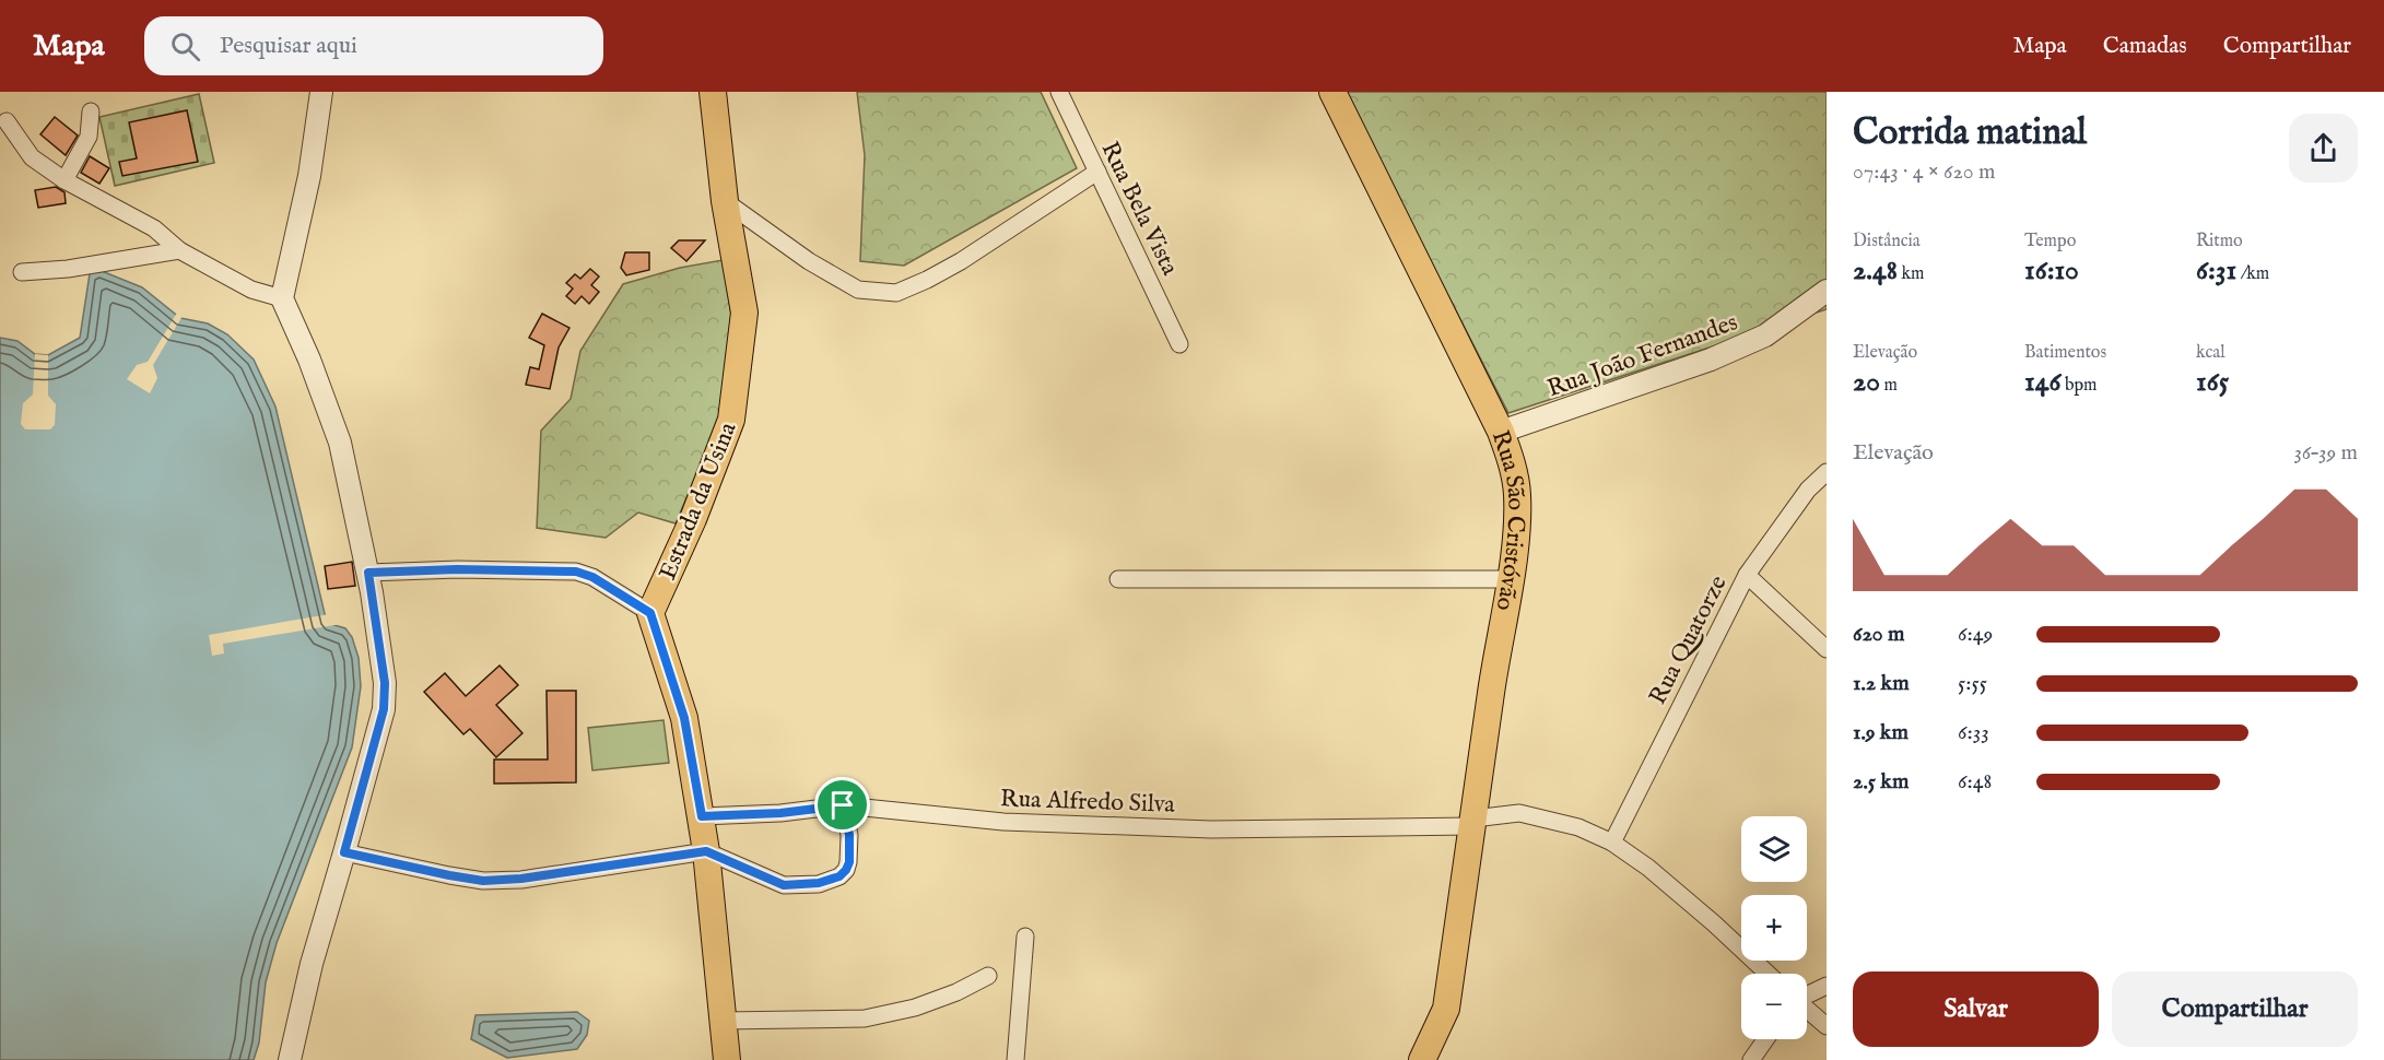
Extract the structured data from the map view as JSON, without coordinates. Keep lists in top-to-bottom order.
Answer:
{
  "streets": {
    "main road": ["Estrada da Usina", "Rua São Cristóvão"],
    "street": [
      "Rua Bela Vista",
      "Rua João Fernandes",
      "Rua Quatorze",
      "Rua Alfredo Silva"
    ]
  },
  "crossings": [
    ["Rua João Fernandes", "Rua São Cristóvão"],
    ["Rua São Cristóvão", "Rua Alfredo Silva"],
    ["Rua Quatorze", "Rua Alfredo Silva"]
  ],
  "page": {
    "header": "Mapa",
    "search": "Pesquisar aqui",
    "nav": ["Mapa", "Camadas", "Compartilhar"],
    "heading": ["Corrida matinal", "07:43 · 4 × 620 m"],
    "stats": [
      ["Distância", "2.48 km"],
      ["Tempo", "16:10"],
      ["Ritmo", "6:31 /km"],
      ["Elevação", "20 m"],
      ["Batimentos", "146 bpm"],
      ["kcal", "165"]
    ],
    "chart": ["Elevação", "36–39 m"],
    "list": [
      {
        "name": "620 m",
        "note": "6:49"
      },
      {
        "name": "1.2 km",
        "note": "5:55"
      },
      {
        "name": "1.9 km",
        "note": "6:33"
      },
      {
        "name": "2.5 km",
        "note": "6:48"
      }
    ],
    "map_buttons": ["+", "−"],
    "buttons": ["Salvar", "Compartilhar"]
  }
}
